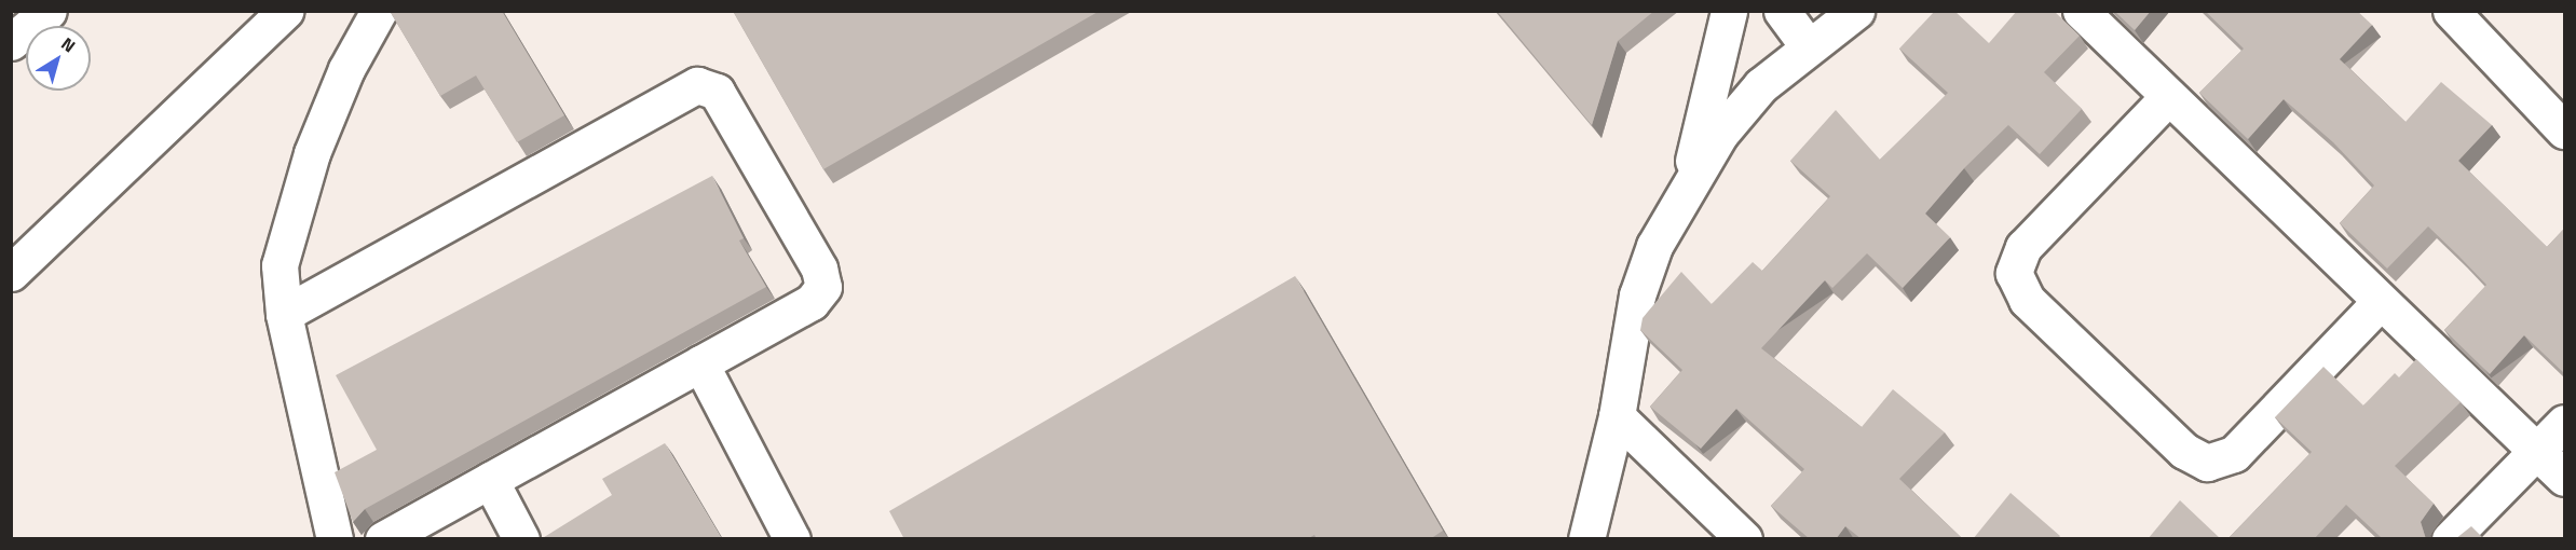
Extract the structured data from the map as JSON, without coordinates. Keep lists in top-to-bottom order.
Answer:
{
  "north": "top right"
}
